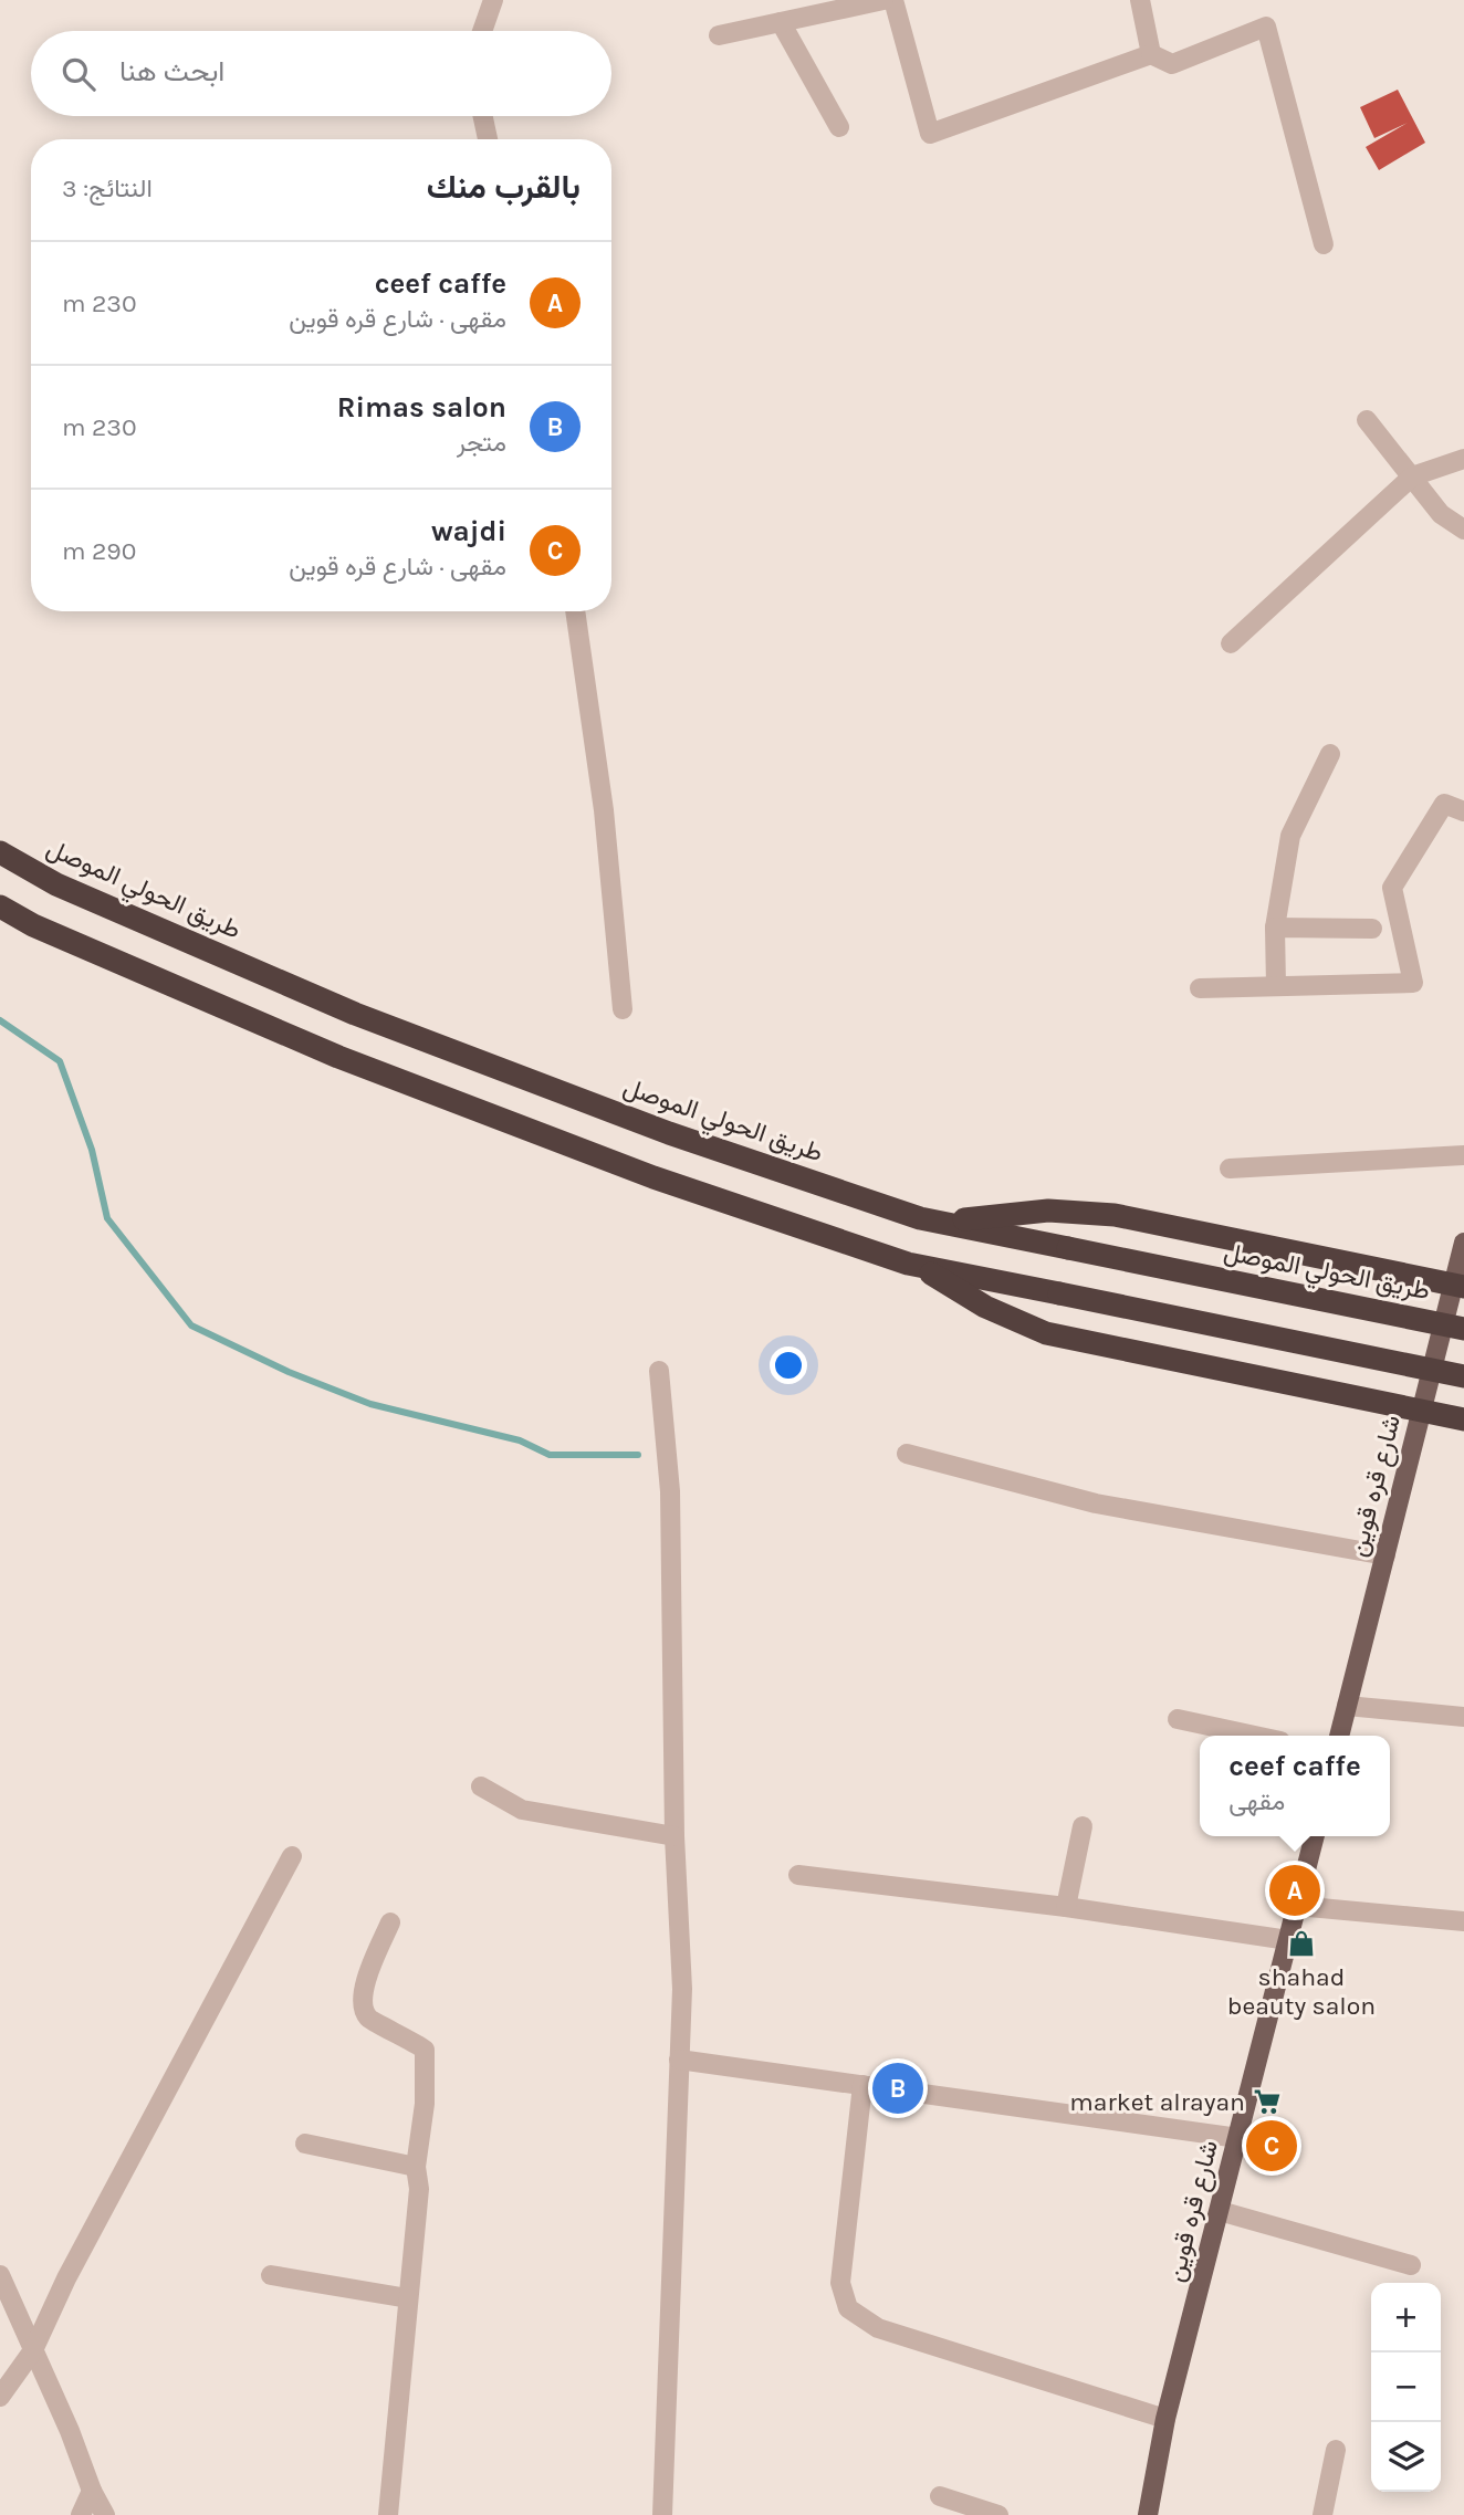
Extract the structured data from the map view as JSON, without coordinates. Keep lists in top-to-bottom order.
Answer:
{
  "streets": {
    "highway": ["طريق الحولي الموصل"],
    "main road": ["شارع قره قوين"]
  },
  "places": {
    "shop": ["shahad beauty salon"],
    "supermarket": ["market alrayan"]
  },
  "page": {
    "search": "ابحث هنا",
    "heading": ["بالقرب منك", "النتائج: 3"],
    "list": [
      {
        "mark": "A",
        "name": "ceef caffe",
        "note": "مقهى · شارع قره قوين",
        "value": "230 m"
      },
      {
        "mark": "B",
        "name": "Rimas salon",
        "note": "متجر",
        "value": "230 m"
      },
      {
        "mark": "C",
        "name": "wajdi",
        "note": "مقهى · شارع قره قوين",
        "value": "290 m"
      }
    ],
    "popup": ["ceef caffe", "مقهى"],
    "pins": ["A", "B", "C"],
    "map_buttons": ["+", "−"]
  }
}
